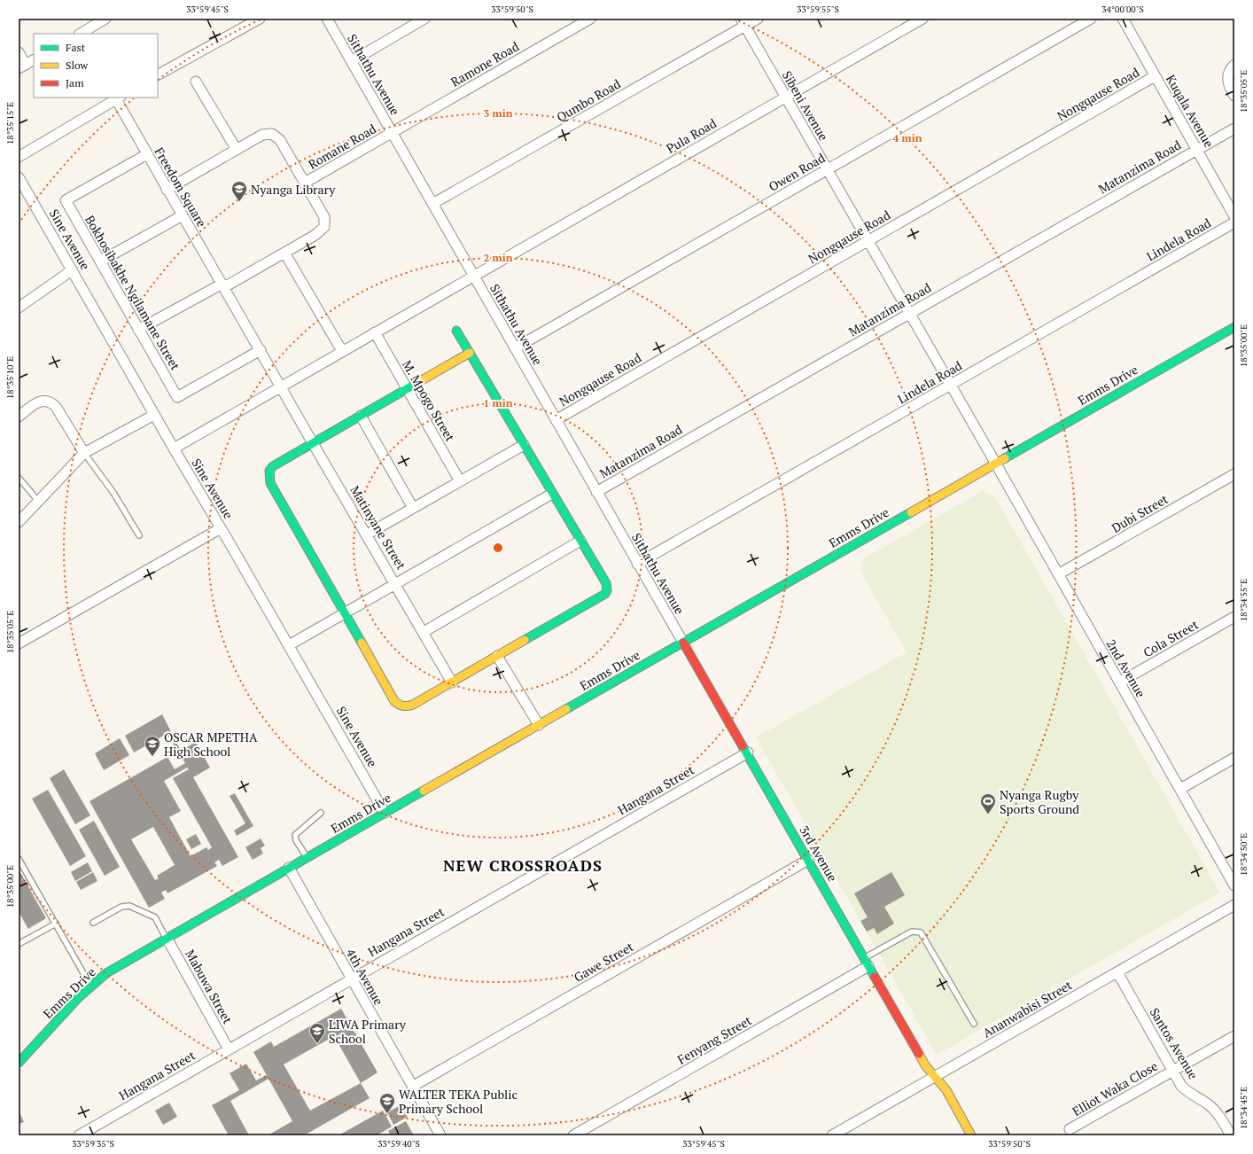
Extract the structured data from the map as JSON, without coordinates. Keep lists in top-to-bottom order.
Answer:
{
  "streets": {
    "street": [
      "Ramone Road",
      "Sithathu Avenue",
      "Nongqause Road",
      "Qumbo Road",
      "Sibeni Avenue",
      "Kuqala Avenue",
      "Pula Road",
      "Romane Road",
      "Matanzima Road",
      "Owen Road",
      "Freedom Square",
      "Sine Avenue",
      "Lindela Road",
      "Bokhosibakhe Ngilamane Street",
      "Emms Drive",
      "M. Mpogo Street",
      "Dubi Street",
      "Matinyane Street",
      "Cola Street",
      "2nd Avenue",
      "Hangana Street",
      "3rd Avenue",
      "Gawe Street",
      "4th Avenue",
      "Mabuwa Street",
      "Ananwabisi Street",
      "Fenyang Street",
      "Santos Avenue",
      "Elliot Waka Close"
    ]
  },
  "crossings": [
    ["Ramone Road", "Sithathu Avenue"],
    ["Ramone Road", "Romane Road"],
    ["Sithathu Avenue", "Nongqause Road"],
    ["Sithathu Avenue", "Qumbo Road"],
    ["Sithathu Avenue", "Pula Road"],
    ["Sithathu Avenue", "Romane Road"],
    ["Sithathu Avenue", "Matanzima Road"],
    ["Sithathu Avenue", "Owen Road"],
    ["Sithathu Avenue", "Lindela Road"],
    ["Sithathu Avenue", "Emms Drive"],
    ["Sithathu Avenue", "3rd Avenue"],
    ["Nongqause Road", "Sibeni Avenue"],
    ["Nongqause Road", "Kuqala Avenue"],
    ["Qumbo Road", "Sibeni Avenue"],
    ["Sibeni Avenue", "Pula Road"],
    ["Sibeni Avenue", "Matanzima Road"],
    ["Sibeni Avenue", "Owen Road"],
    ["Sibeni Avenue", "Lindela Road"],
    ["Sibeni Avenue", "Emms Drive"],
    ["Sibeni Avenue", "2nd Avenue"],
    ["Kuqala Avenue", "Matanzima Road"],
    ["Pula Road", "Sine Avenue"],
    ["Pula Road", "M. Mpogo Street"],
    ["Pula Road", "Matinyane Street"],
    ["Freedom Square", "Bokhosibakhe Ngilamane Street"],
    ["Freedom Square", "Matinyane Street"],
    ["Sine Avenue", "Emms Drive"],
    ["Bokhosibakhe Ngilamane Street", "Matinyane Street"],
    ["Emms Drive", "2nd Avenue"],
    ["Emms Drive", "3rd Avenue"],
    ["Emms Drive", "4th Avenue"],
    ["Emms Drive", "Mabuwa Street"],
    ["Dubi Street", "2nd Avenue"],
    ["Cola Street", "2nd Avenue"],
    ["Hangana Street", "3rd Avenue"],
    ["Hangana Street", "4th Avenue"],
    ["Hangana Street", "Mabuwa Street"],
    ["3rd Avenue", "Gawe Street"],
    ["3rd Avenue", "Ananwabisi Street"],
    ["3rd Avenue", "Fenyang Street"],
    ["Gawe Street", "4th Avenue"],
    ["Ananwabisi Street", "Santos Avenue"],
    ["Santos Avenue", "Elliot Waka Close"]
  ],
  "districts": ["NEW CROSSROADS"],
  "places": {
    "school or university": [
      "Nyanga Library",
      "OSCAR MPETHA High School",
      "LIWA Primary School",
      "WALTER TEKA Public Primary School"
    ],
    "sports": ["Nyanga Rugby Sports Ground"]
  },
  "legend": ["Fast", "Slow", "Jam"],
  "coordinates": [
    "33°59'45\"S",
    "33°59'50\"S",
    "33°59'55\"S",
    "34°00'00\"S",
    "18°35'05\"E",
    "18°35'15\"E",
    "18°35'00\"E",
    "18°35'10\"E",
    "18°34'55\"E",
    "18°34'50\"E",
    "18°34'45\"E",
    "33°59'35\"S",
    "33°59'40\"S"
  ],
  "rings": [
    "3 min",
    "4 min",
    "2 min",
    "1 min"
  ]
}
